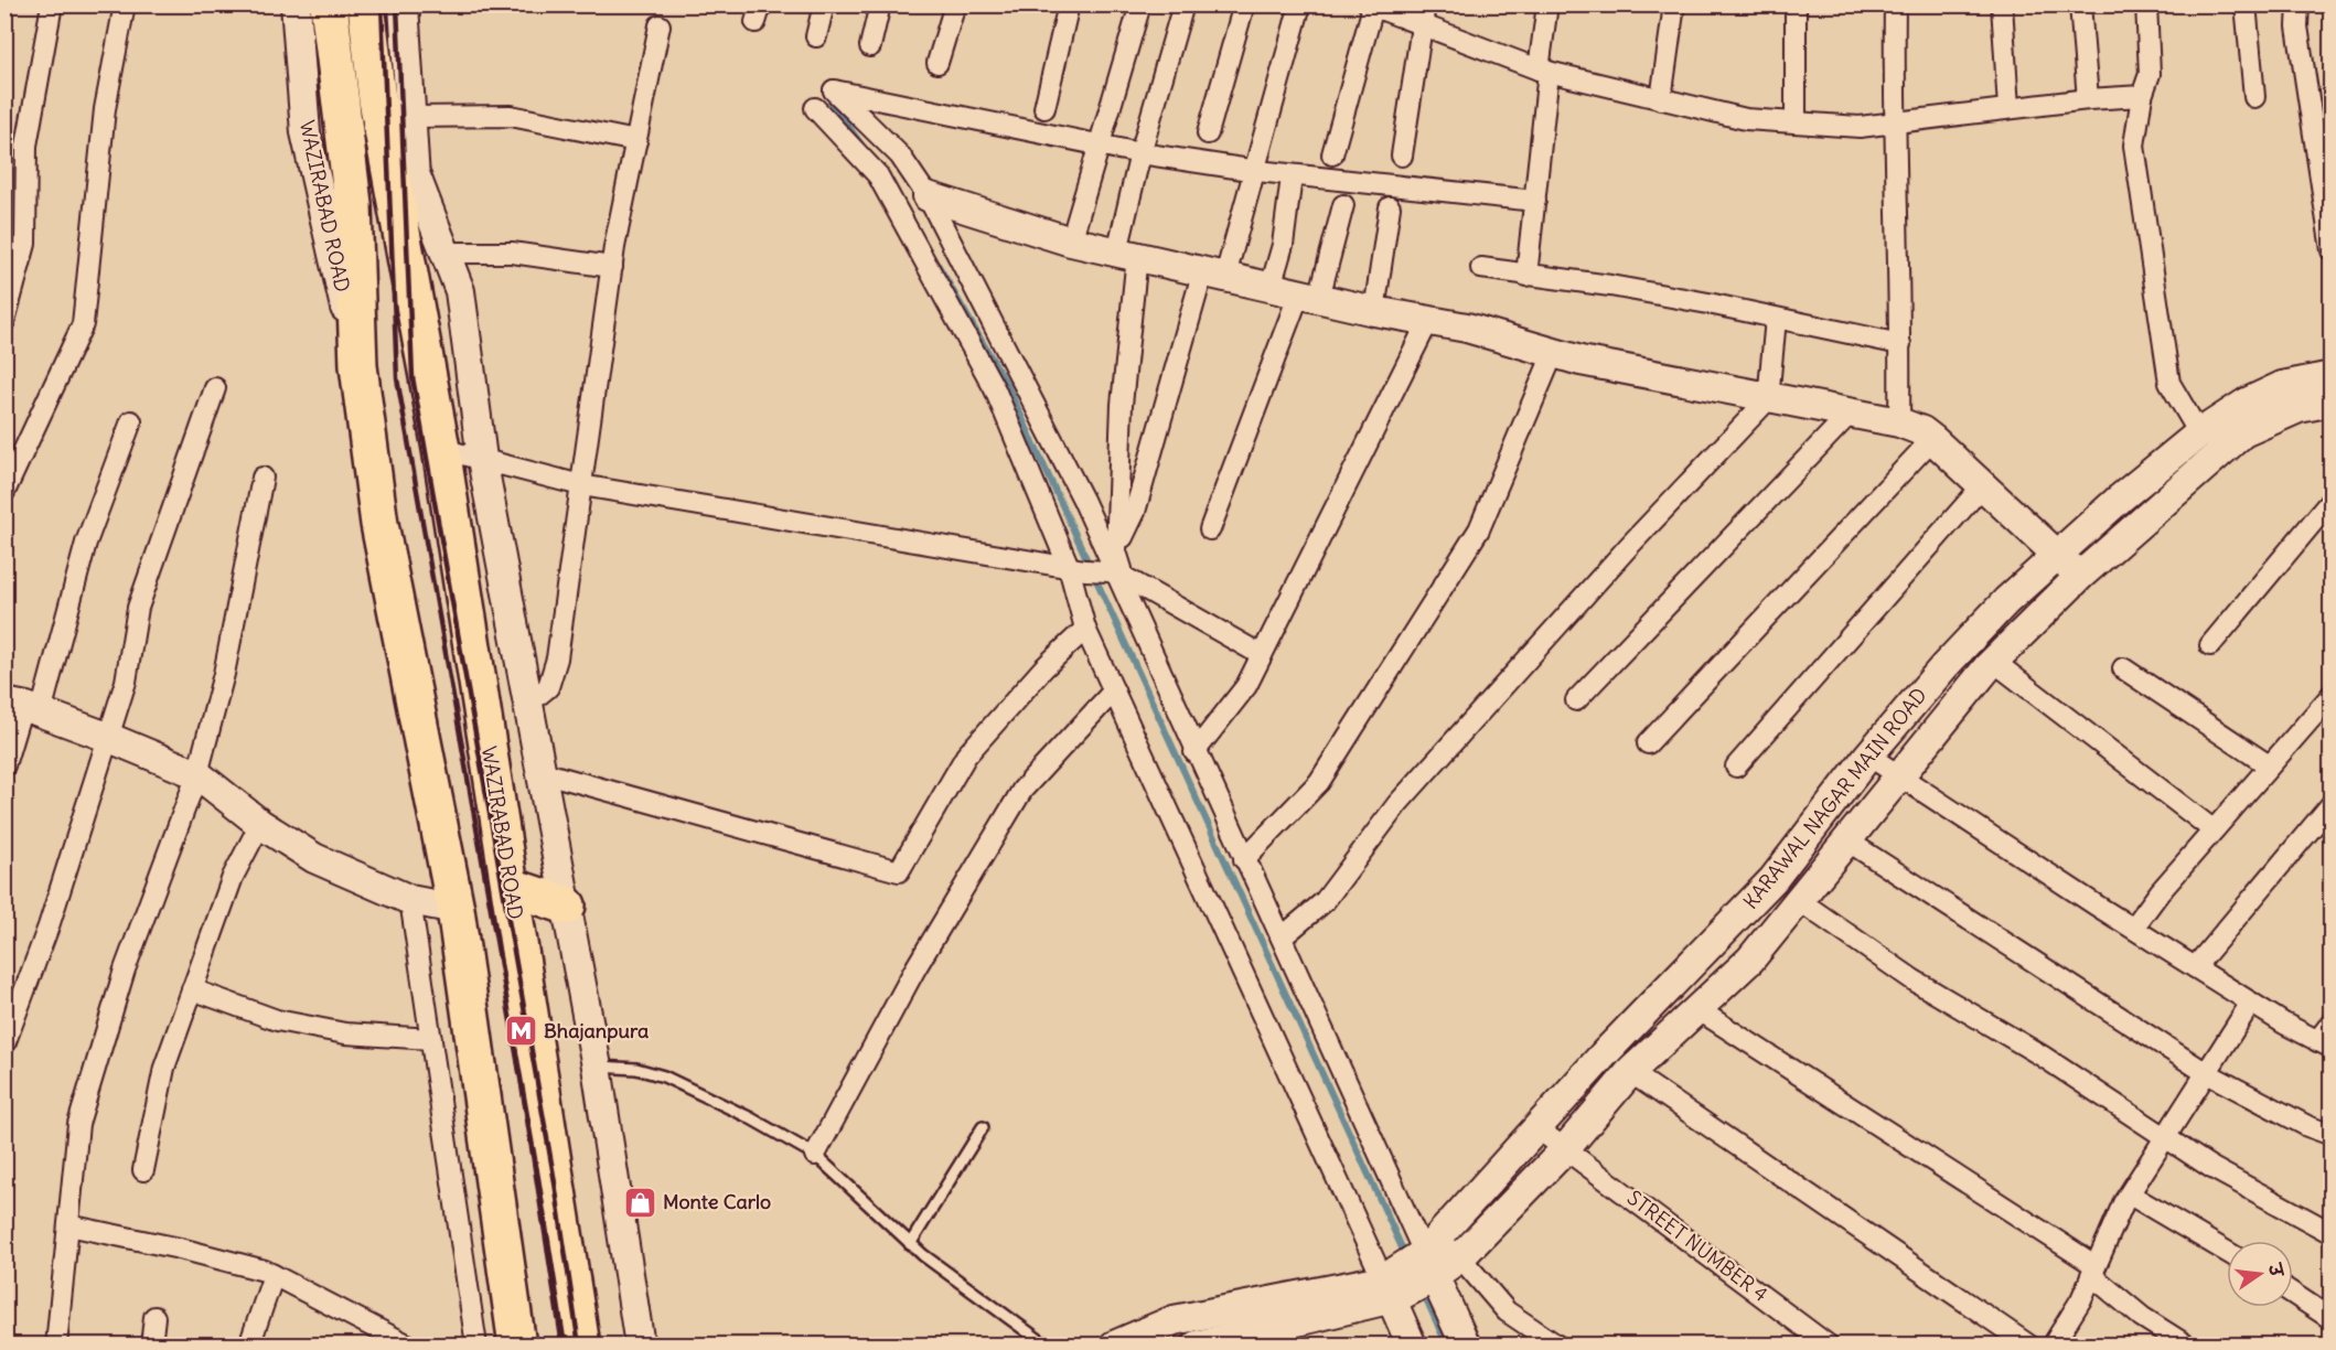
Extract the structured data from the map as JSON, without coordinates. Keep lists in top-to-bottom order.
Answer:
{
  "streets": {
    "highway": ["WAZIRABAD ROAD"],
    "street": ["KARAWAL NAGAR MAIN ROAD", "STREET NUMBER 4"]
  },
  "crossings": [
    ["KARAWAL NAGAR MAIN ROAD", "STREET NUMBER 4"]
  ],
  "places": {
    "metro station": ["Bhajanpura"],
    "shop": ["Monte Carlo"]
  },
  "north": "right"
}
